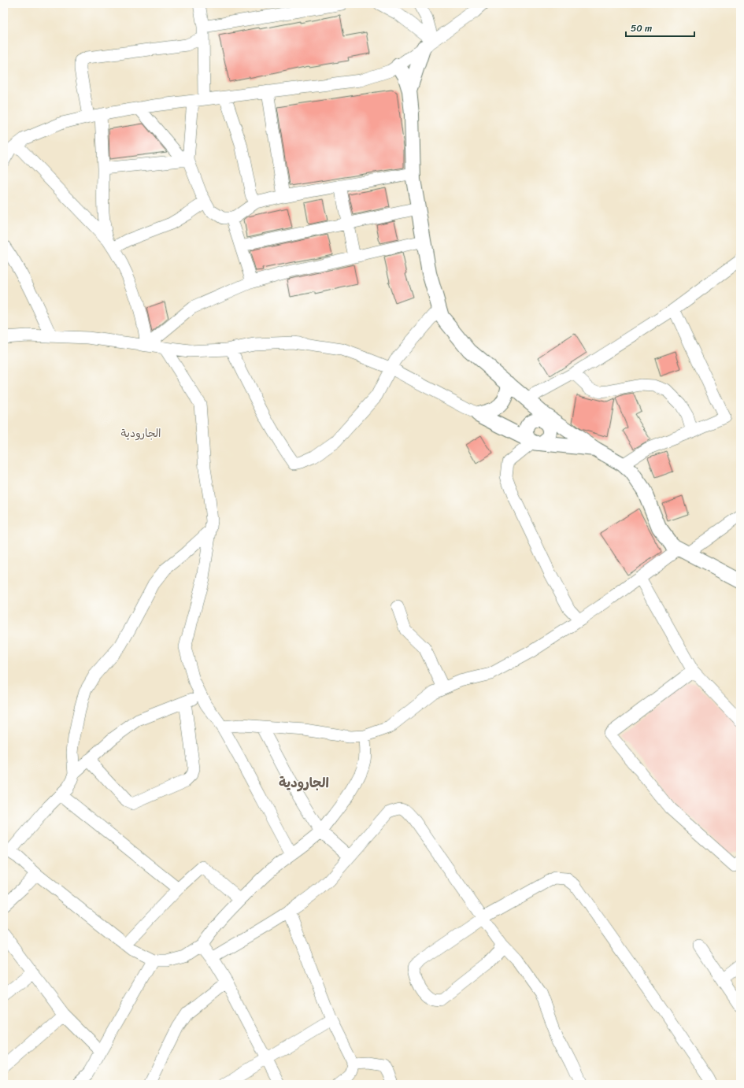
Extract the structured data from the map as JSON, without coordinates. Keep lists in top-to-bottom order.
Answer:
{
  "districts": ["الجارودية", "الجارودية"],
  "scale_bar": "50 m"
}
